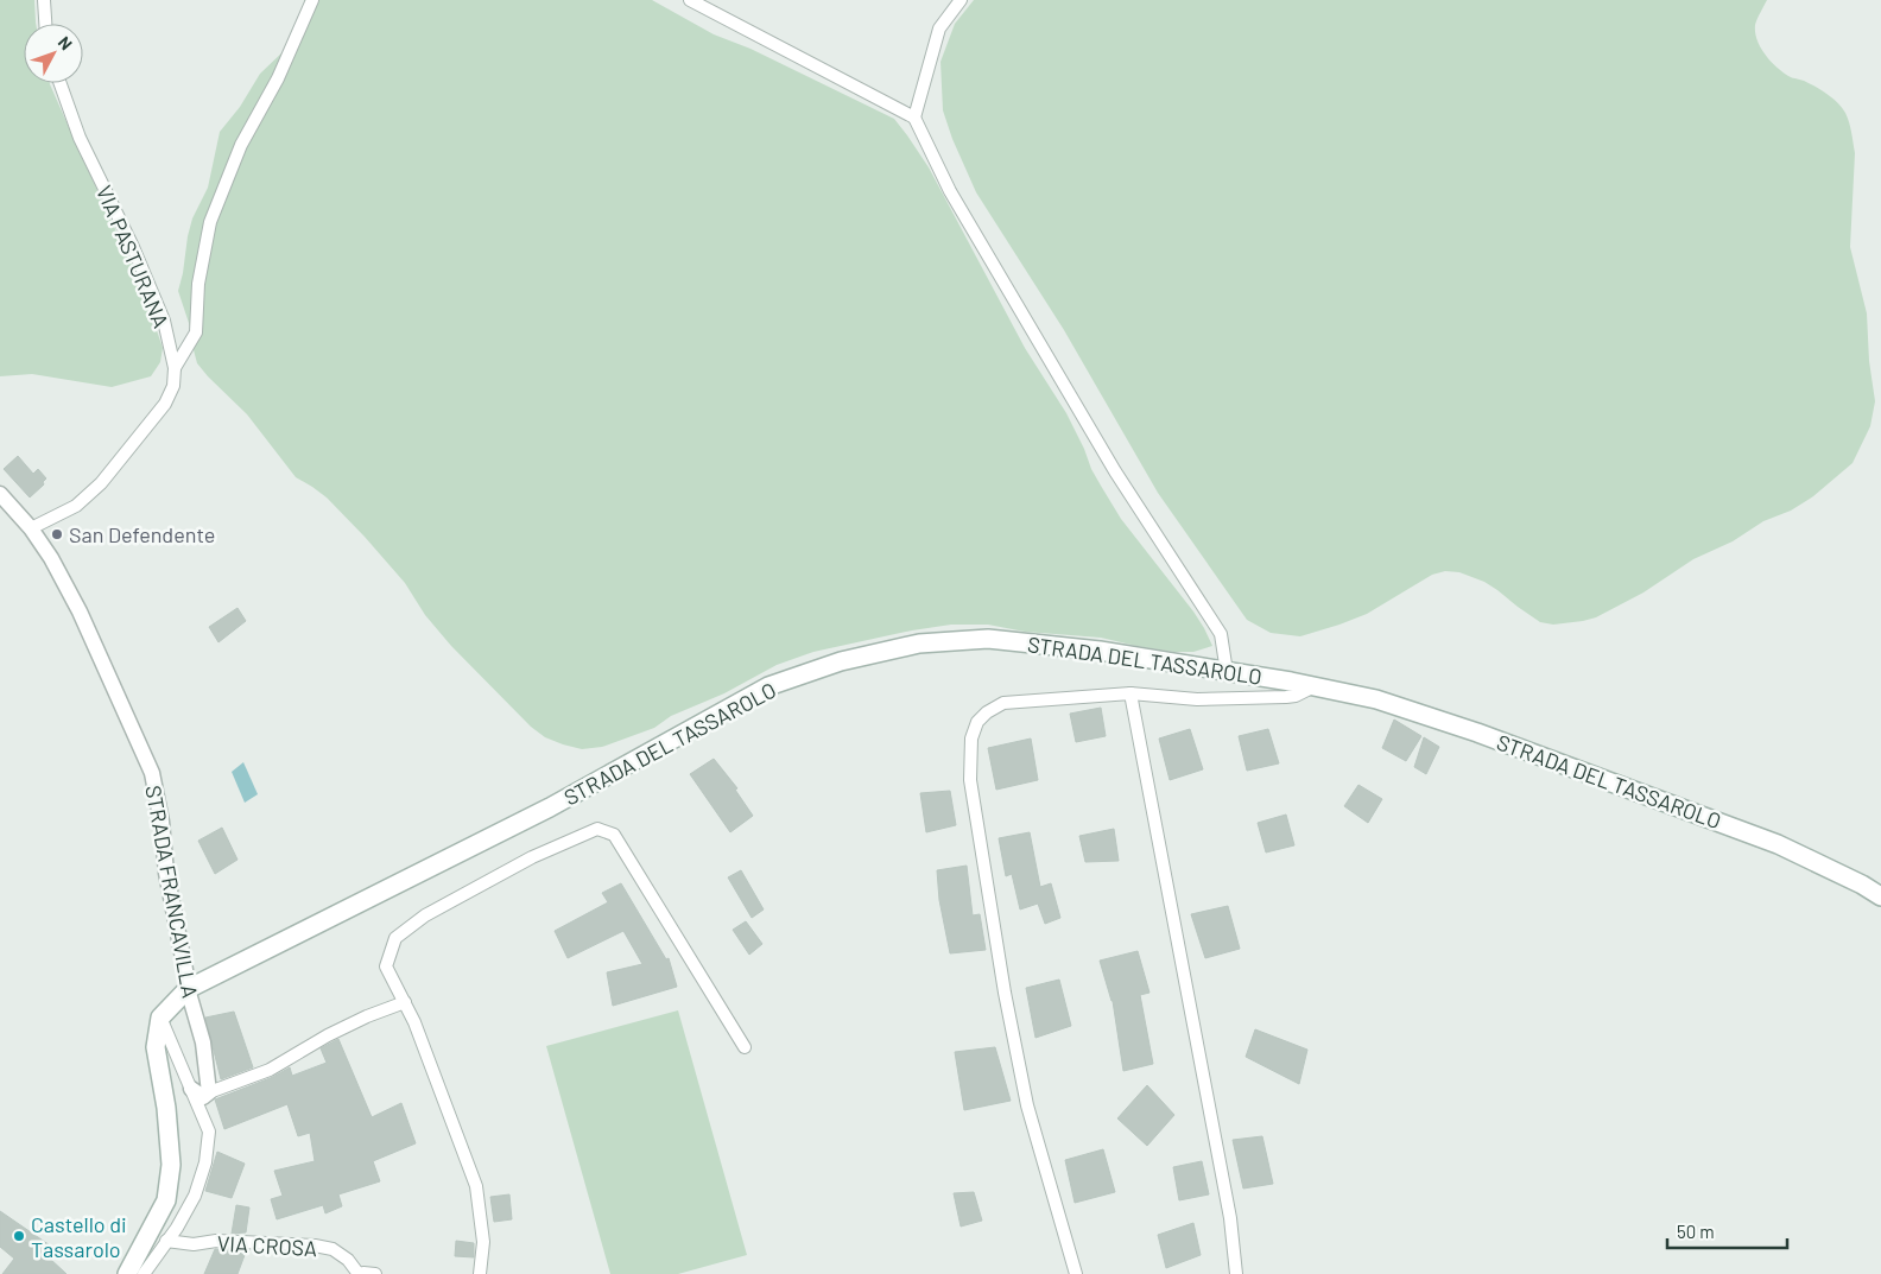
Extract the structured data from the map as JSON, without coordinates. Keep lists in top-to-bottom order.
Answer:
{
  "streets": {
    "main road": ["STRADA DEL TASSAROLO"],
    "street": ["VIA PASTURANA", "STRADA FRANCAVILLA", "VIA CROSA"]
  },
  "crossings": [
    ["VIA PASTURANA", "STRADA FRANCAVILLA"],
    ["STRADA DEL TASSAROLO", "STRADA FRANCAVILLA"]
  ],
  "places": ["San Defendente", "Castello di Tassarolo"],
  "scale_bar": "50 m",
  "north": "top right"
}
